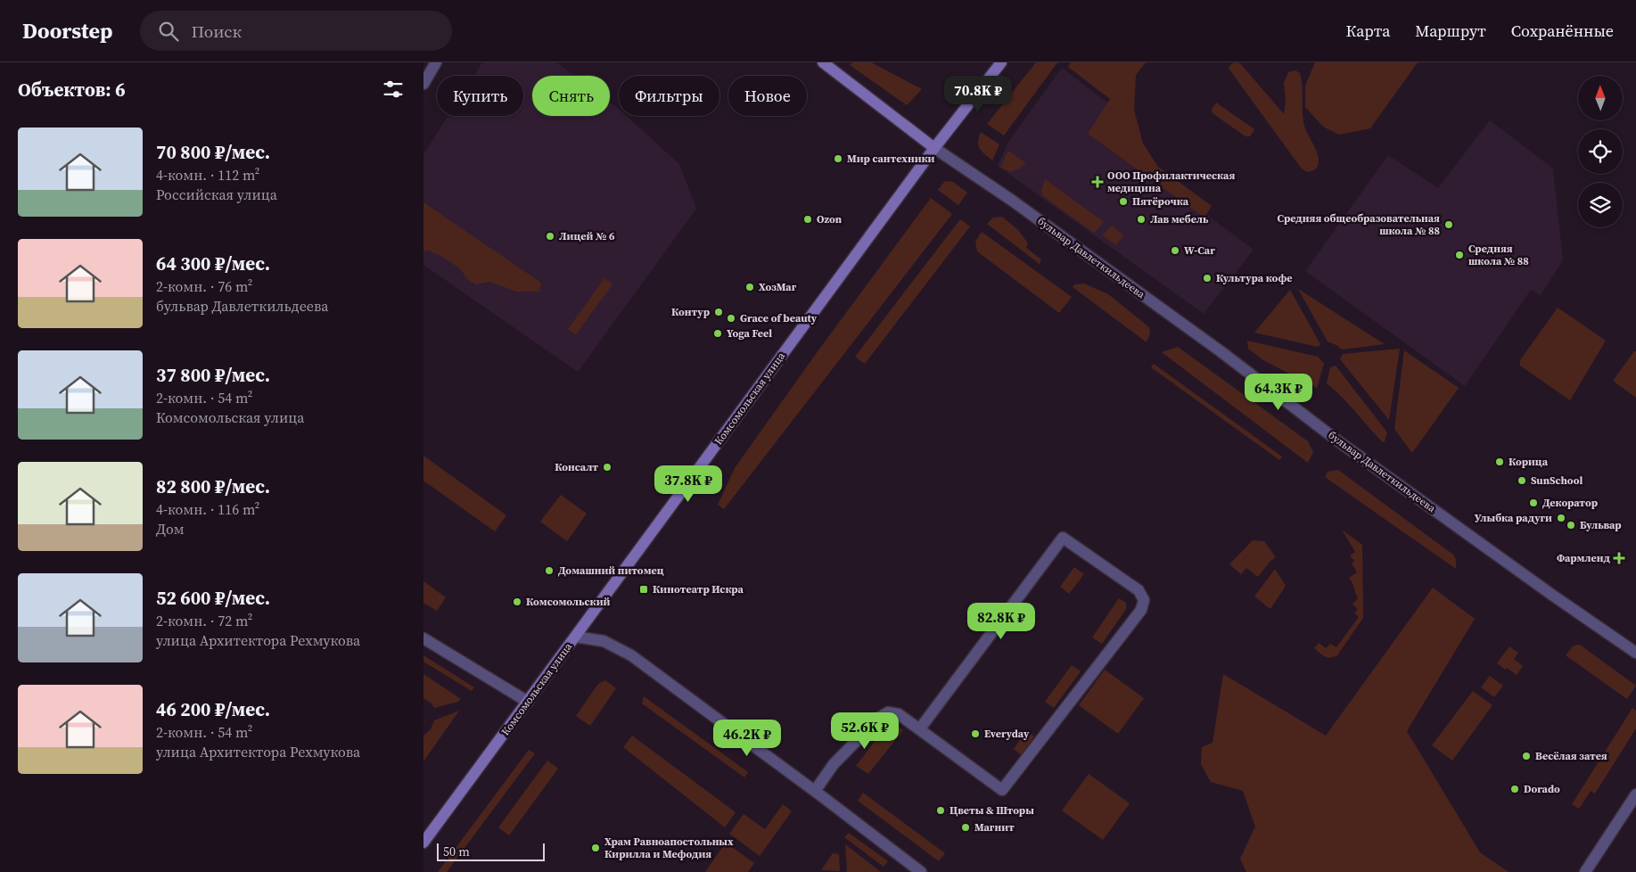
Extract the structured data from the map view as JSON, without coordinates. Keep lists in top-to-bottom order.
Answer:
{
  "streets": {
    "main road": ["Комсомольская улица"],
    "street": ["бульвар Давлеткильдеева"]
  },
  "crossings": [
    ["бульвар Давлеткильдеева", "Комсомольская улица"]
  ],
  "places": {
    "other": [
      "Мир сантехники",
      "Пятёрочка",
      "Ozon",
      "Лав мебель",
      "Средняя общеобразовательная школа № 88",
      "Лицей № 6",
      "W-Car",
      "Средняя школа № 88",
      "Культура кофе",
      "ХозМаг",
      "Контур",
      "Grace of beauty",
      "Yoga Feel",
      "Корица",
      "Консалт",
      "SunSchool",
      "Декоратор",
      "Улыбка радуги",
      "Бульвар",
      "Домашний питомец",
      "Комсомольский",
      "Everyday",
      "Весёлая затея",
      "Dorado",
      "Цветы & Шторы",
      "Магнит",
      "Храм Равноапостольных Кирилла и Мефодия"
    ],
    "health": ["ООО Профилактическая медицина", "Фармленд"],
    "transit": ["Кинотеатр Искра"]
  },
  "scale_bar": "50 m",
  "north": "top",
  "page": {
    "header": "Doorstep",
    "search": "Поиск",
    "nav": ["Карта", "Маршрут", "Сохранённые"],
    "heading": "Объектов: 6",
    "price": [
      "70.8K ₽",
      "64.3K ₽",
      "37.8K ₽",
      "82.8K ₽",
      "52.6K ₽",
      "46.2K ₽"
    ],
    "chip": [
      "Купить",
      "Снять",
      "Фильтры",
      "Новое"
    ],
    "list": [
      {
        "name": "70 800 ₽/мес.",
        "note": "4-комн. · 112 m² · Российская улица"
      },
      {
        "name": "64 300 ₽/мес.",
        "note": "2-комн. · 76 m² · бульвар Давлеткильдеева"
      },
      {
        "name": "37 800 ₽/мес.",
        "note": "2-комн. · 54 m² · Комсомольская улица"
      },
      {
        "name": "82 800 ₽/мес.",
        "note": "4-комн. · 116 m² · Дом"
      },
      {
        "name": "52 600 ₽/мес.",
        "note": "2-комн. · 72 m² · улица Архитектора Рехмукова"
      },
      {
        "name": "46 200 ₽/мес.",
        "note": "2-комн. · 54 m² · улица Архитектора Рехмукова"
      }
    ],
    "scale": "50 m"
  }
}
